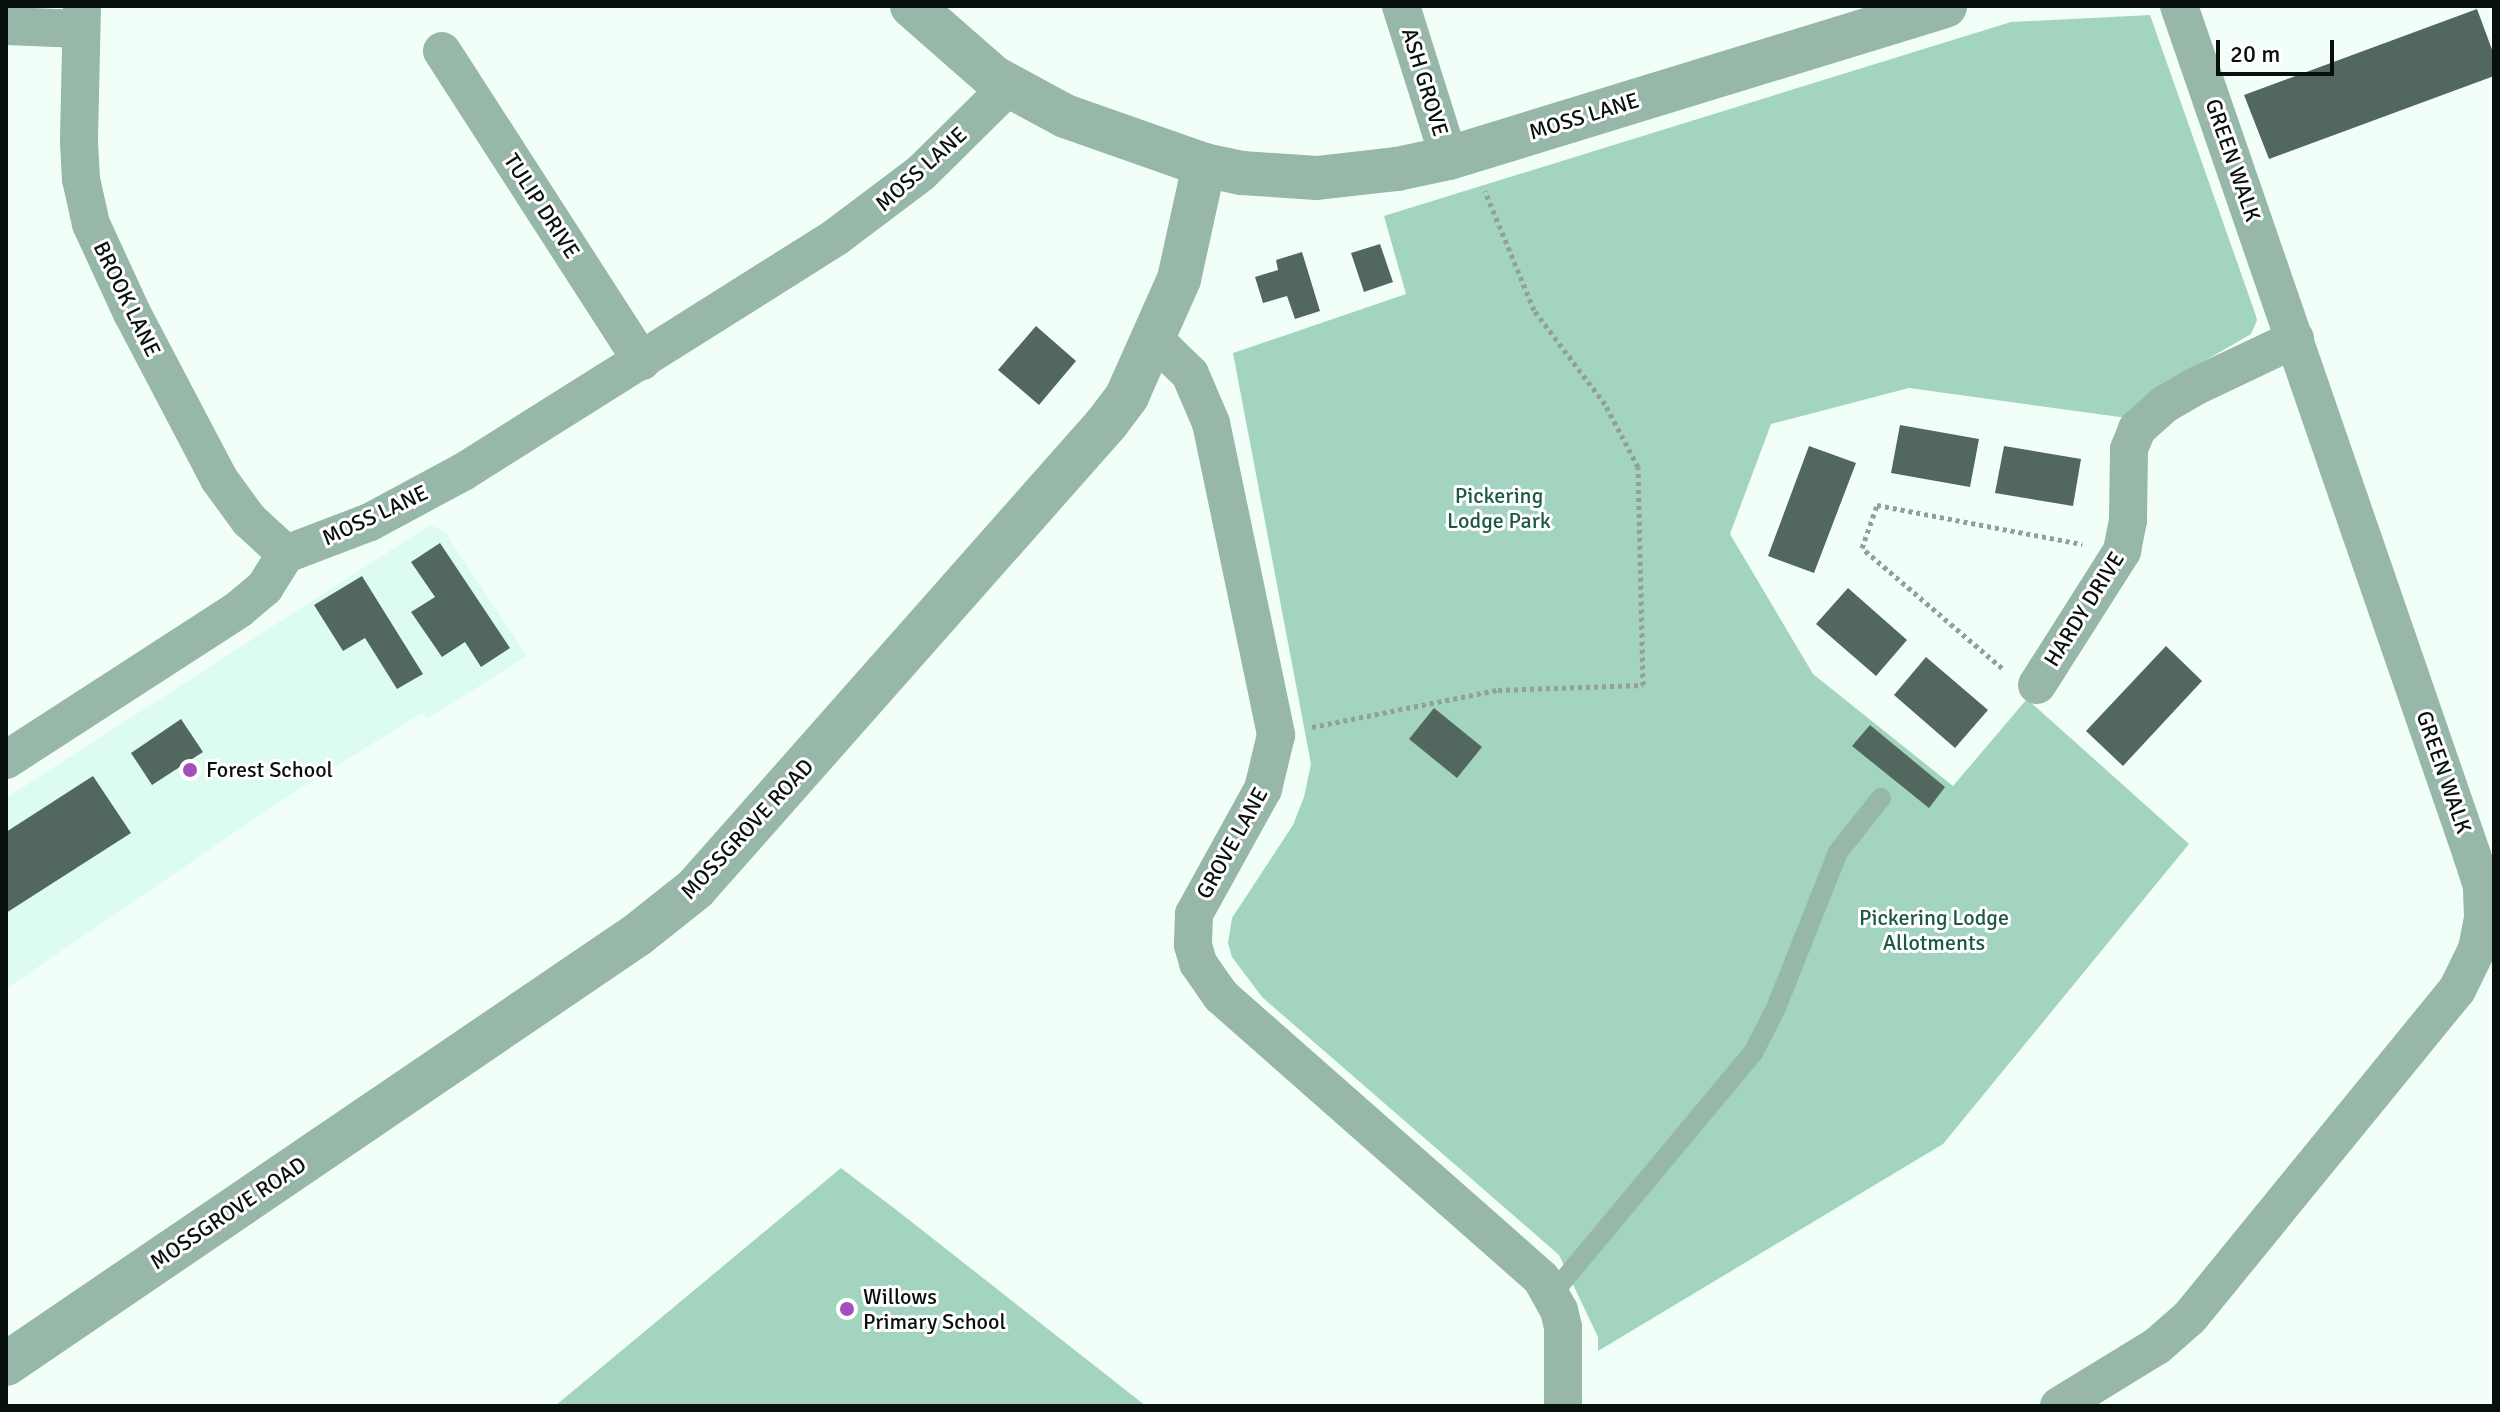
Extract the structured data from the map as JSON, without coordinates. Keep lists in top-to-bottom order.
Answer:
{
  "streets": {
    "street": [
      "ASH GROVE",
      "MOSS LANE",
      "GREEN WALK",
      "TULIP DRIVE",
      "BROOK LANE",
      "HARDY DRIVE",
      "MOSSGROVE ROAD",
      "GROVE LANE"
    ]
  },
  "crossings": [
    ["ASH GROVE", "MOSS LANE"],
    ["MOSS LANE", "TULIP DRIVE"],
    ["MOSS LANE", "BROOK LANE"],
    ["MOSS LANE", "MOSSGROVE ROAD"],
    ["GREEN WALK", "HARDY DRIVE"],
    ["MOSSGROVE ROAD", "GROVE LANE"]
  ],
  "parks": ["Pickering Lodge Park", "Pickering Lodge Allotments"],
  "places": ["Forest School", "Willows Primary School"],
  "scale_bar": "20 m"
}
